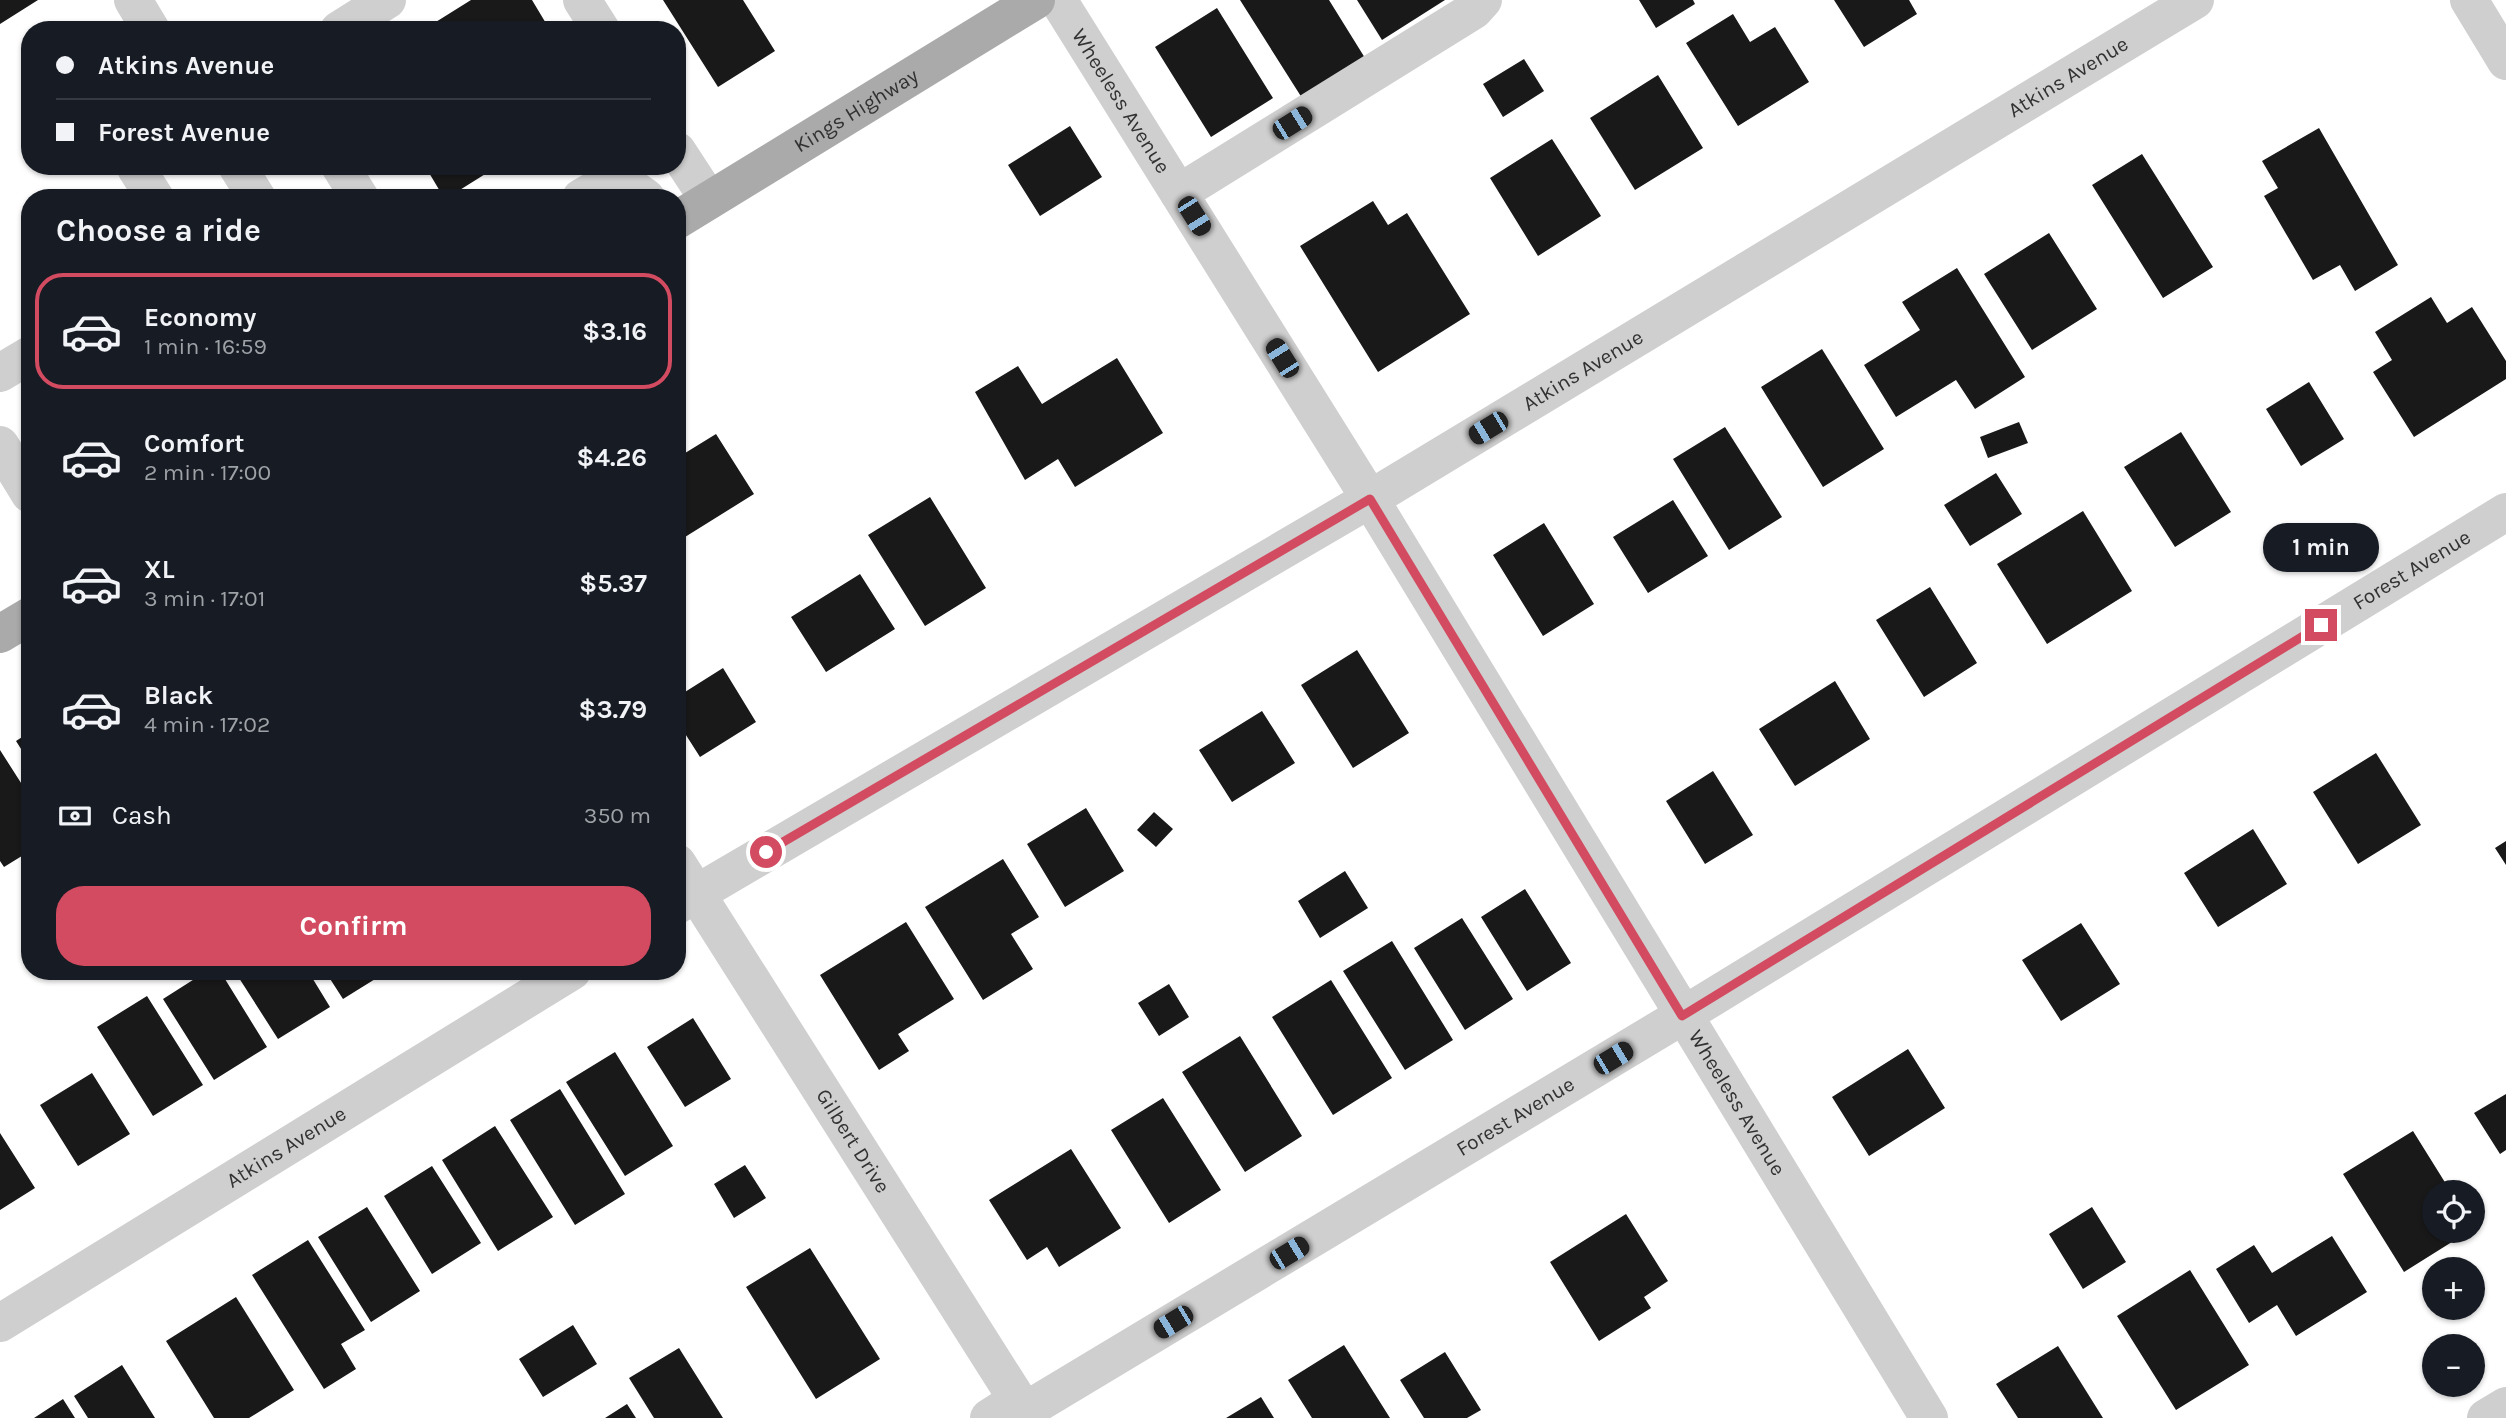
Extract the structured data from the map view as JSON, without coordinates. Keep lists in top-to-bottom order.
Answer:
{
  "streets": {
    "main road": ["Kings Highway"],
    "street": [
      "Atkins Avenue",
      "Wheeless Avenue",
      "Forest Avenue",
      "Gilbert Drive"
    ]
  },
  "crossings": [
    ["Atkins Avenue", "Wheeless Avenue"],
    ["Wheeless Avenue", "Forest Avenue"],
    ["Forest Avenue", "Gilbert Drive"]
  ],
  "page": {
    "banner": ["Atkins Avenue", "Forest Avenue"],
    "heading": "Choose a ride",
    "list": [
      {
        "name": "Economy",
        "note": "1 min · 16:59",
        "value": "$3.16"
      },
      {
        "name": "Comfort",
        "note": "2 min · 17:00",
        "value": "$4.26"
      },
      {
        "name": "XL",
        "note": "3 min · 17:01",
        "value": "$5.37"
      },
      {
        "name": "Black",
        "note": "4 min · 17:02",
        "value": "$3.79"
      }
    ],
    "bubble": "1 min",
    "pay": ["Cash", "350 m"],
    "buttons": "Confirm",
    "map_buttons": ["+", "−"]
  }
}
